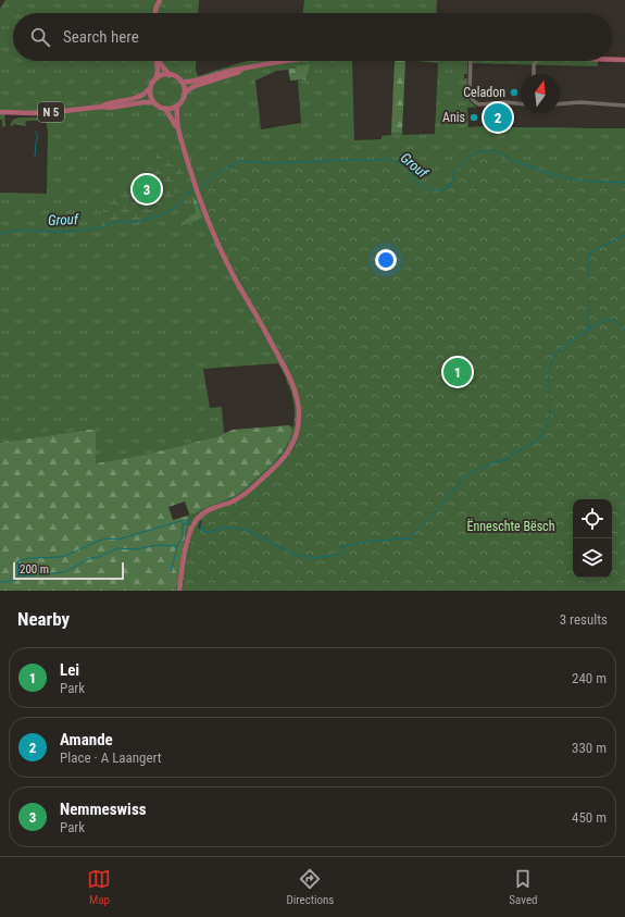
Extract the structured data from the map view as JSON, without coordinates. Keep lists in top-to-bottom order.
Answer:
{
  "streets": {
    "main road": ["N 5"]
  },
  "water": ["Grouf"],
  "parks": ["Ënneschte Bësch"],
  "places": ["Celadon", "Anis"],
  "scale_bar": "200 m",
  "north": "top",
  "page": {
    "search": "Search here",
    "pins": ["2", "3", "1"],
    "scale": "200 m",
    "heading": ["Nearby", "3 results"],
    "list": [
      {
        "mark": "1",
        "name": "Lei",
        "note": "Park",
        "value": "240 m"
      },
      {
        "mark": "2",
        "name": "Amande",
        "note": "Place · A Laangert",
        "value": "330 m"
      },
      {
        "mark": "3",
        "name": "Nemmeswiss",
        "note": "Park",
        "value": "450 m"
      }
    ],
    "nav": ["Map", "Directions", "Saved"]
  }
}
